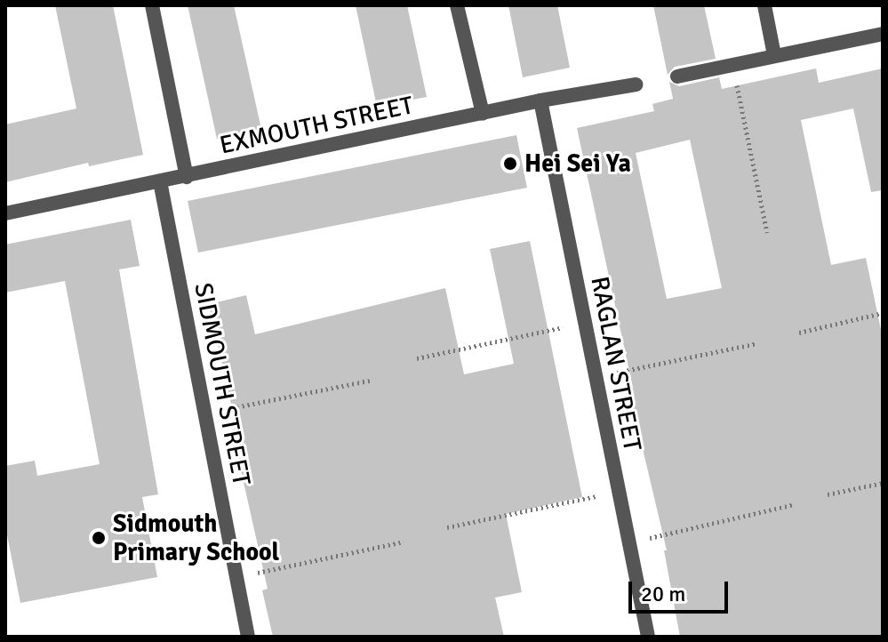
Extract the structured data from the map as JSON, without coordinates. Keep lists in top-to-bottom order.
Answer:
{
  "streets": {
    "street": ["EXMOUTH STREET", "RAGLAN STREET", "SIDMOUTH STREET"]
  },
  "crossings": [
    ["EXMOUTH STREET", "RAGLAN STREET"],
    ["EXMOUTH STREET", "SIDMOUTH STREET"]
  ],
  "places": ["Hei Sei Ya", "Sidmouth Primary School"],
  "scale_bar": "20 m"
}
